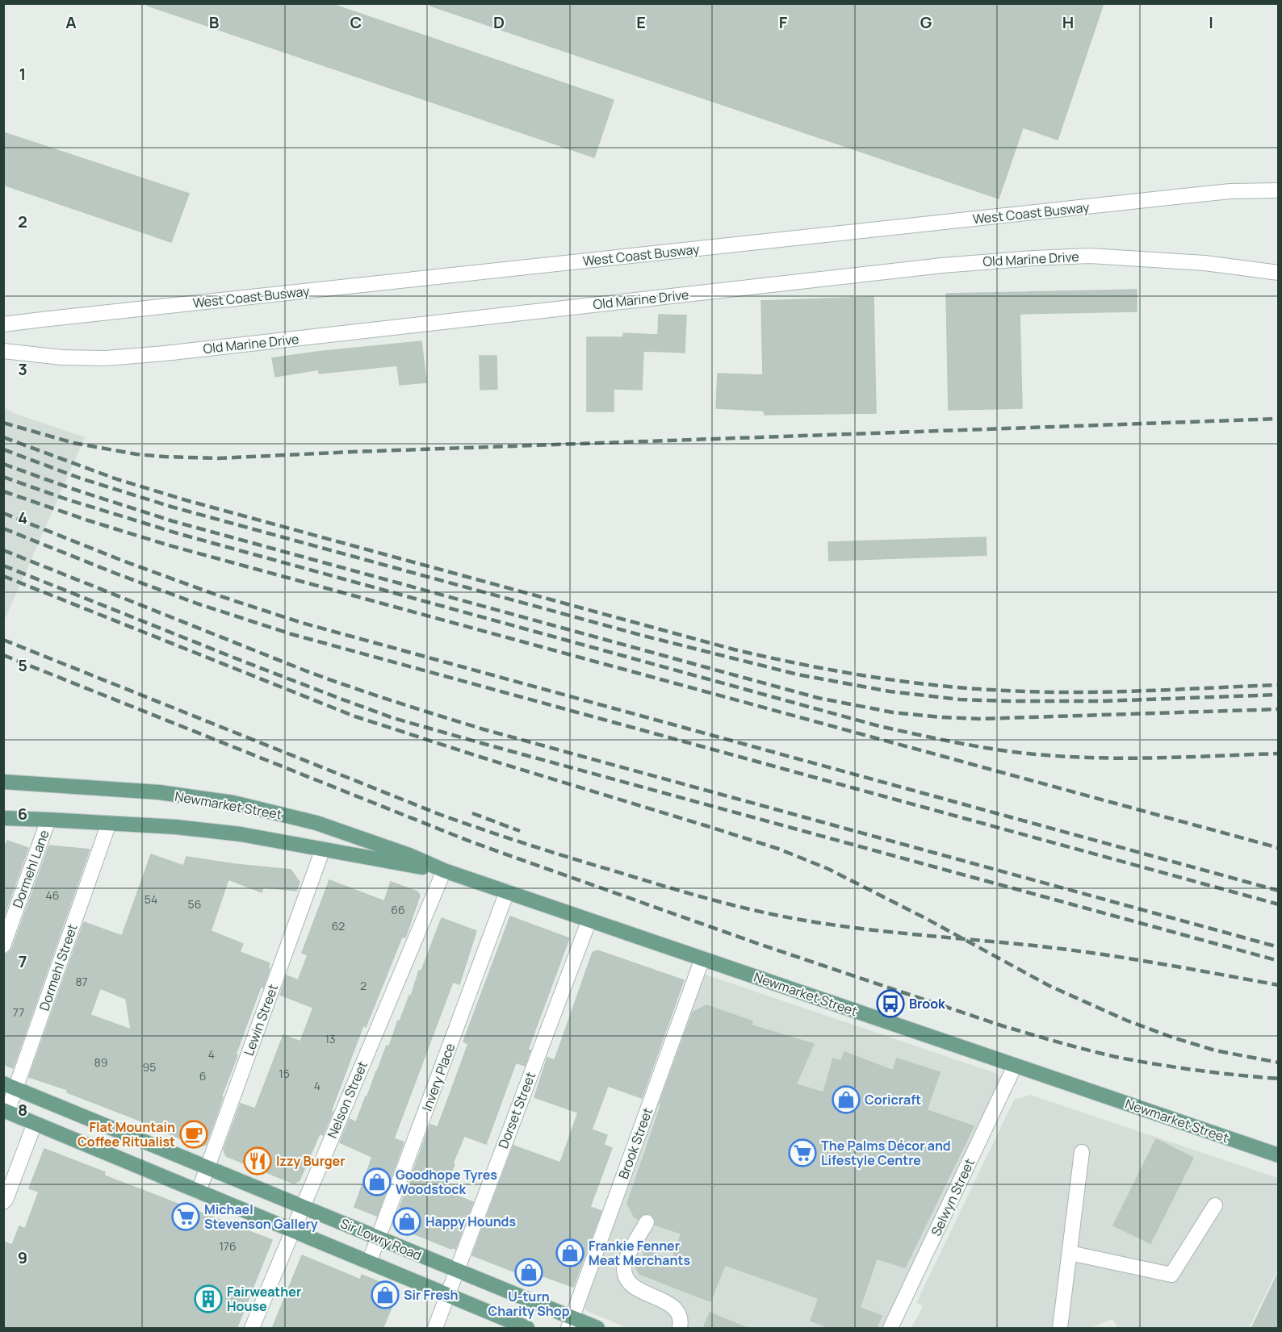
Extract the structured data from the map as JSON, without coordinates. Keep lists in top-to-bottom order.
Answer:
{
  "streets": {
    "main road": ["Newmarket Street", "Sir Lowry Road"],
    "street": [
      "West Coast Busway",
      "Old Marine Drive",
      "Dormehl Lane",
      "Dormehl Street",
      "Lewin Street",
      "Invery Place",
      "Nelson Street",
      "Dorset Street",
      "Brook Street",
      "Selwyn Street"
    ]
  },
  "crossings": [
    ["Newmarket Street", "Dormehl Lane"],
    ["Newmarket Street", "Dormehl Street"],
    ["Newmarket Street", "Lewin Street"],
    ["Newmarket Street", "Invery Place"],
    ["Newmarket Street", "Nelson Street"],
    ["Newmarket Street", "Dorset Street"],
    ["Newmarket Street", "Brook Street"],
    ["Newmarket Street", "Selwyn Street"],
    ["Dormehl Street", "Sir Lowry Road"],
    ["Lewin Street", "Sir Lowry Road"],
    ["Invery Place", "Sir Lowry Road"],
    ["Nelson Street", "Sir Lowry Road"],
    ["Dorset Street", "Sir Lowry Road"],
    ["Brook Street", "Sir Lowry Road"]
  ],
  "places": {
    "bus stop": ["Brook"],
    "shop": [
      "Coricraft",
      "Goodhope Tyres Woodstock",
      "Happy Hounds",
      "Frankie Fenner Meat Merchants",
      "U-turn Charity Shop",
      "Sir Fresh"
    ],
    "cafe": ["Flat Mountain Coffee Ritualist"],
    "supermarket": ["The Palms Décor and Lifestyle Centre", "Michael Stevenson Gallery"],
    "restaurant": ["Izzy Burger"],
    "building": ["Fairweather House"]
  },
  "house_numbers": [
    "46",
    "54",
    "56",
    "66",
    "62",
    "87",
    "2",
    "77",
    "13",
    "4",
    "89",
    "95",
    "15",
    "6",
    "4",
    "176"
  ],
  "grid": {
    "columns": [
      "A",
      "B",
      "C",
      "D",
      "E",
      "F",
      "G",
      "H",
      "I"
    ],
    "rows": [
      "1",
      "2",
      "3",
      "4",
      "5",
      "6",
      "7",
      "8",
      "9"
    ]
  }
}
